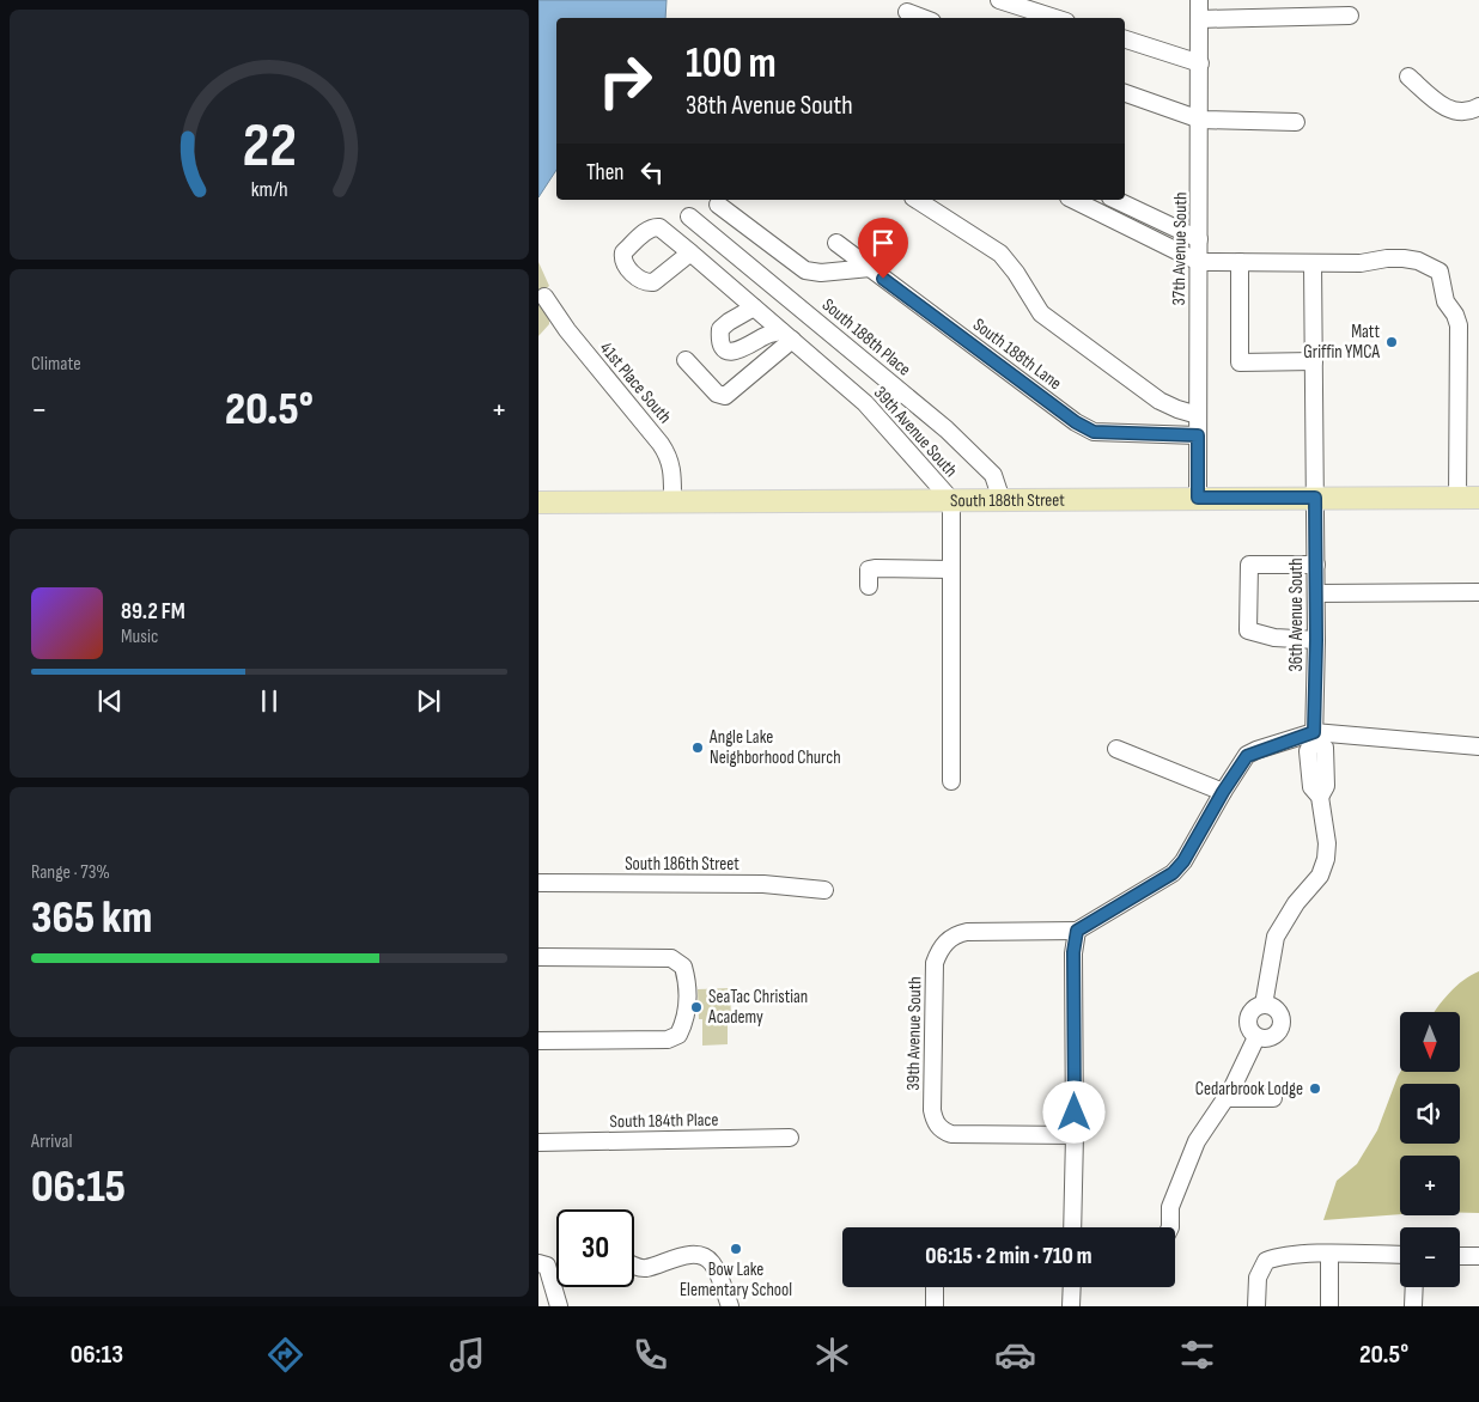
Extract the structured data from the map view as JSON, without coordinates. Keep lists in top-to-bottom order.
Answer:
{
  "streets": {
    "main road": ["South 188th Street"],
    "street": [
      "37th Avenue South",
      "South 188th Place",
      "South 188th Lane",
      "41st Place South",
      "39th Avenue South",
      "36th Avenue South",
      "South 186th Street",
      "South 184th Place"
    ]
  },
  "crossings": [
    ["37th Avenue South", "South 188th Lane"],
    ["37th Avenue South", "South 188th Street"],
    ["South 188th Place", "South 188th Street"],
    ["41st Place South", "South 188th Street"],
    ["39th Avenue South", "South 188th Street"],
    ["South 188th Street", "36th Avenue South"]
  ],
  "places": [
    "Matt Griffin YMCA",
    "Angle Lake Neighborhood Church",
    "SeaTac Christian Academy",
    "Cedarbrook Lodge",
    "Bow Lake Elementary School"
  ],
  "north": "bottom",
  "page": {
    "turn": ["100 m", "38th Avenue South"],
    "then": "Then",
    "tile": [
      "Climate",
      ["Range · 73%", "365 km"],
      ["Arrival", "06:15"]
    ],
    "heat": ["−", "20.5°", "+"],
    "song": ["89.2 FM", "Music"],
    "map_buttons": ["+", "−"],
    "limit": "30",
    "trip": "06:15 · 2 min · 710 m",
    "tabs": ["06:13", "20.5°"],
    "gauge": ["22", "km/h"]
  }
}
